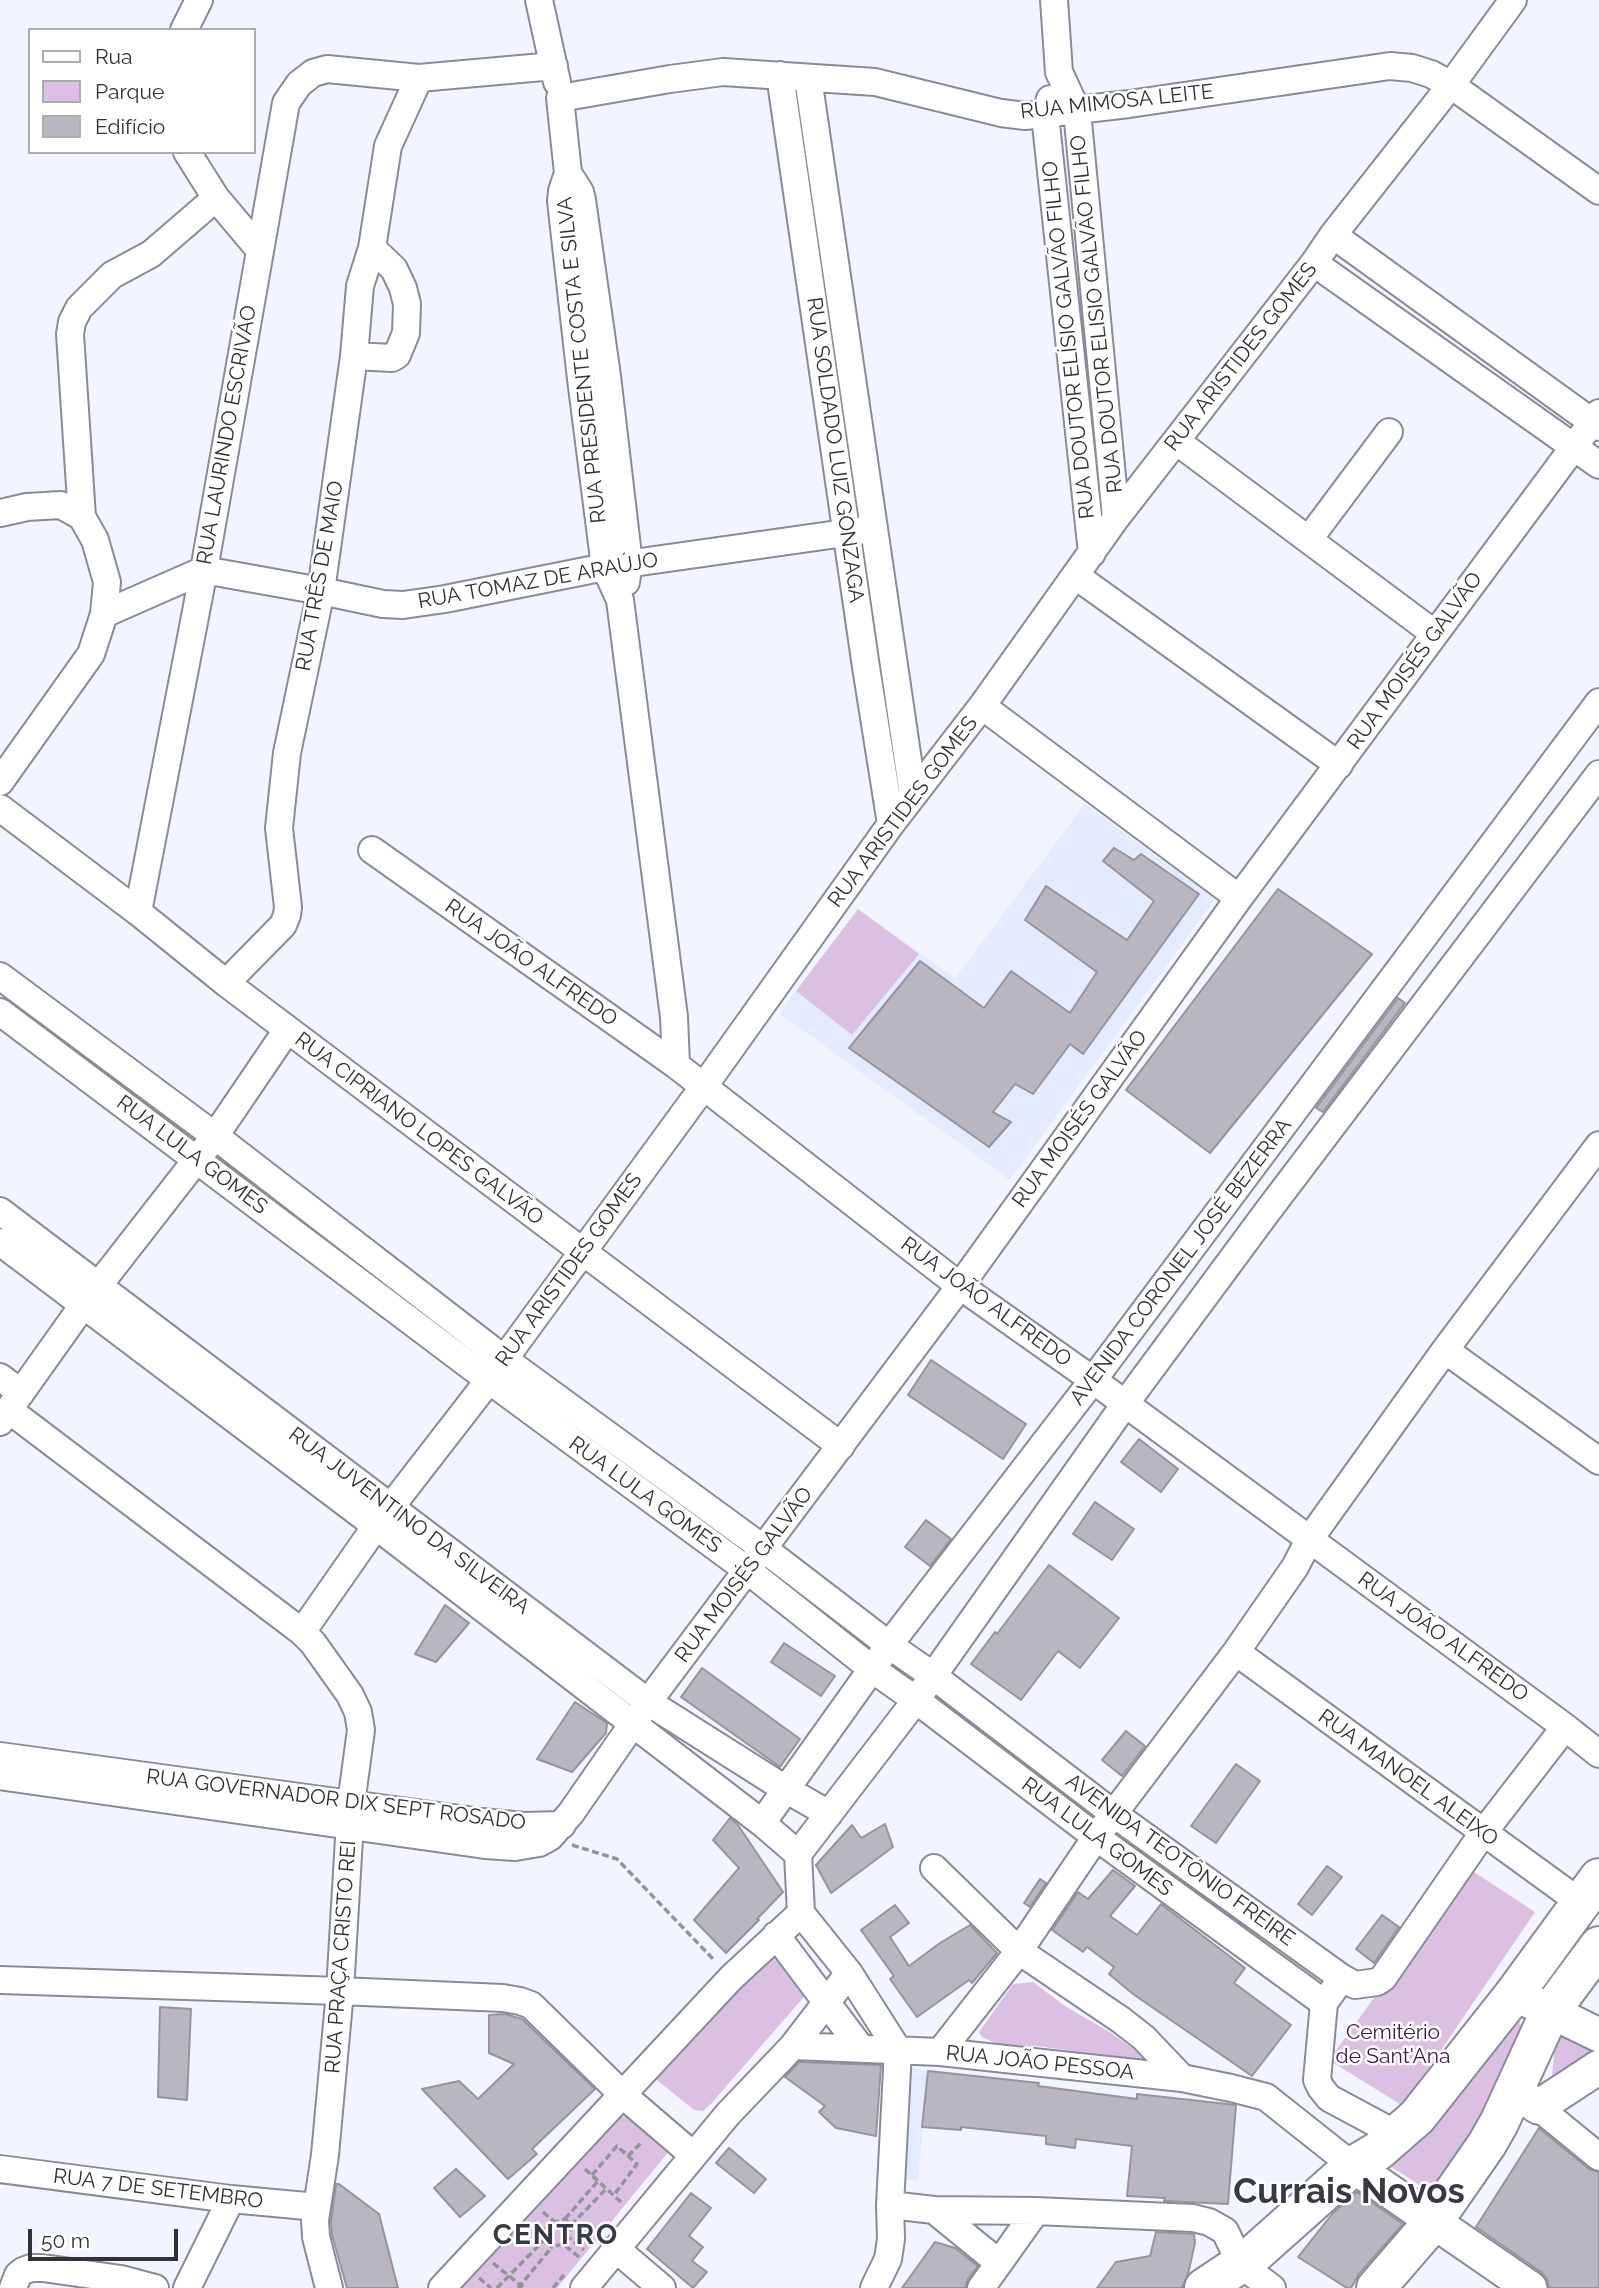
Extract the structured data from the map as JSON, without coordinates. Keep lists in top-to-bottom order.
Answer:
{
  "streets": {
    "street": [
      "RUA MIMOSA LEITE",
      "RUA DOUTOR ELISIO GALVÃO FILHO",
      "RUA DOUTOR ELÍSIO GALVÃO FILHO",
      "RUA ARISTIDES GOMES",
      "RUA PRESIDENTE COSTA E SILVA",
      "RUA LAURINDO ESCRIVÃO",
      "RUA SOLDADO LUIZ GONZAGA",
      "RUA TRÊS DE MAIO",
      "RUA TOMAZ DE ARAÚJO",
      "RUA MOISÉS GALVÃO",
      "RUA JOÃO ALFREDO",
      "RUA CIPRIANO LOPES GALVÃO",
      "RUA LULA GOMES",
      "AVENIDA CORONEL JOSÉ BEZERRA",
      "RUA JUVENTINO DA SILVEIRA",
      "RUA MANOEL ALEIXO",
      "RUA GOVERNADOR DIX SEPT ROSADO",
      "AVENIDA TEOTÔNIO FREIRE",
      "RUA PRAÇA CRISTO REI",
      "RUA JOÃO PESSOA",
      "RUA 7 DE SETEMBRO"
    ]
  },
  "crossings": [
    ["RUA MIMOSA LEITE", "RUA DOUTOR ELISIO GALVÃO FILHO"],
    ["RUA MIMOSA LEITE", "RUA DOUTOR ELÍSIO GALVÃO FILHO"],
    ["RUA MIMOSA LEITE", "RUA ARISTIDES GOMES"],
    ["RUA MIMOSA LEITE", "RUA PRESIDENTE COSTA E SILVA"],
    ["RUA MIMOSA LEITE", "RUA SOLDADO LUIZ GONZAGA"],
    ["RUA DOUTOR ELISIO GALVÃO FILHO", "RUA ARISTIDES GOMES"],
    ["RUA DOUTOR ELÍSIO GALVÃO FILHO", "RUA ARISTIDES GOMES"],
    ["RUA ARISTIDES GOMES", "RUA SOLDADO LUIZ GONZAGA"],
    ["RUA ARISTIDES GOMES", "RUA JOÃO ALFREDO"],
    ["RUA ARISTIDES GOMES", "RUA CIPRIANO LOPES GALVÃO"],
    ["RUA ARISTIDES GOMES", "RUA LULA GOMES"],
    ["RUA ARISTIDES GOMES", "RUA JUVENTINO DA SILVEIRA"],
    ["RUA ARISTIDES GOMES", "RUA PRAÇA CRISTO REI"],
    ["RUA PRESIDENTE COSTA E SILVA", "RUA LAURINDO ESCRIVÃO"],
    ["RUA PRESIDENTE COSTA E SILVA", "RUA TOMAZ DE ARAÚJO"],
    ["RUA PRESIDENTE COSTA E SILVA", "RUA JOÃO ALFREDO"],
    ["RUA LAURINDO ESCRIVÃO", "RUA TRÊS DE MAIO"],
    ["RUA LAURINDO ESCRIVÃO", "RUA TOMAZ DE ARAÚJO"],
    ["RUA LAURINDO ESCRIVÃO", "RUA CIPRIANO LOPES GALVÃO"],
    ["RUA SOLDADO LUIZ GONZAGA", "RUA TOMAZ DE ARAÚJO"],
    ["RUA TRÊS DE MAIO", "RUA TOMAZ DE ARAÚJO"],
    ["RUA TRÊS DE MAIO", "RUA CIPRIANO LOPES GALVÃO"],
    ["RUA MOISÉS GALVÃO", "RUA JOÃO ALFREDO"],
    ["RUA MOISÉS GALVÃO", "RUA CIPRIANO LOPES GALVÃO"],
    ["RUA MOISÉS GALVÃO", "RUA LULA GOMES"],
    ["RUA MOISÉS GALVÃO", "RUA JUVENTINO DA SILVEIRA"],
    ["RUA MOISÉS GALVÃO", "RUA GOVERNADOR DIX SEPT ROSADO"],
    ["RUA JOÃO ALFREDO", "AVENIDA CORONEL JOSÉ BEZERRA"],
    ["RUA LULA GOMES", "AVENIDA CORONEL JOSÉ BEZERRA"],
    ["RUA LULA GOMES", "AVENIDA TEOTÔNIO FREIRE"],
    ["AVENIDA CORONEL JOSÉ BEZERRA", "RUA JUVENTINO DA SILVEIRA"],
    ["AVENIDA CORONEL JOSÉ BEZERRA", "AVENIDA TEOTÔNIO FREIRE"],
    ["RUA GOVERNADOR DIX SEPT ROSADO", "RUA PRAÇA CRISTO REI"],
    ["RUA PRAÇA CRISTO REI", "RUA 7 DE SETEMBRO"]
  ],
  "districts": ["Currais Novos", "CENTRO"],
  "parks": ["Cemitério de Sant'Ana"],
  "legend": ["Rua", "Parque", "Edifício"],
  "scale_bar": "50 m"
}
